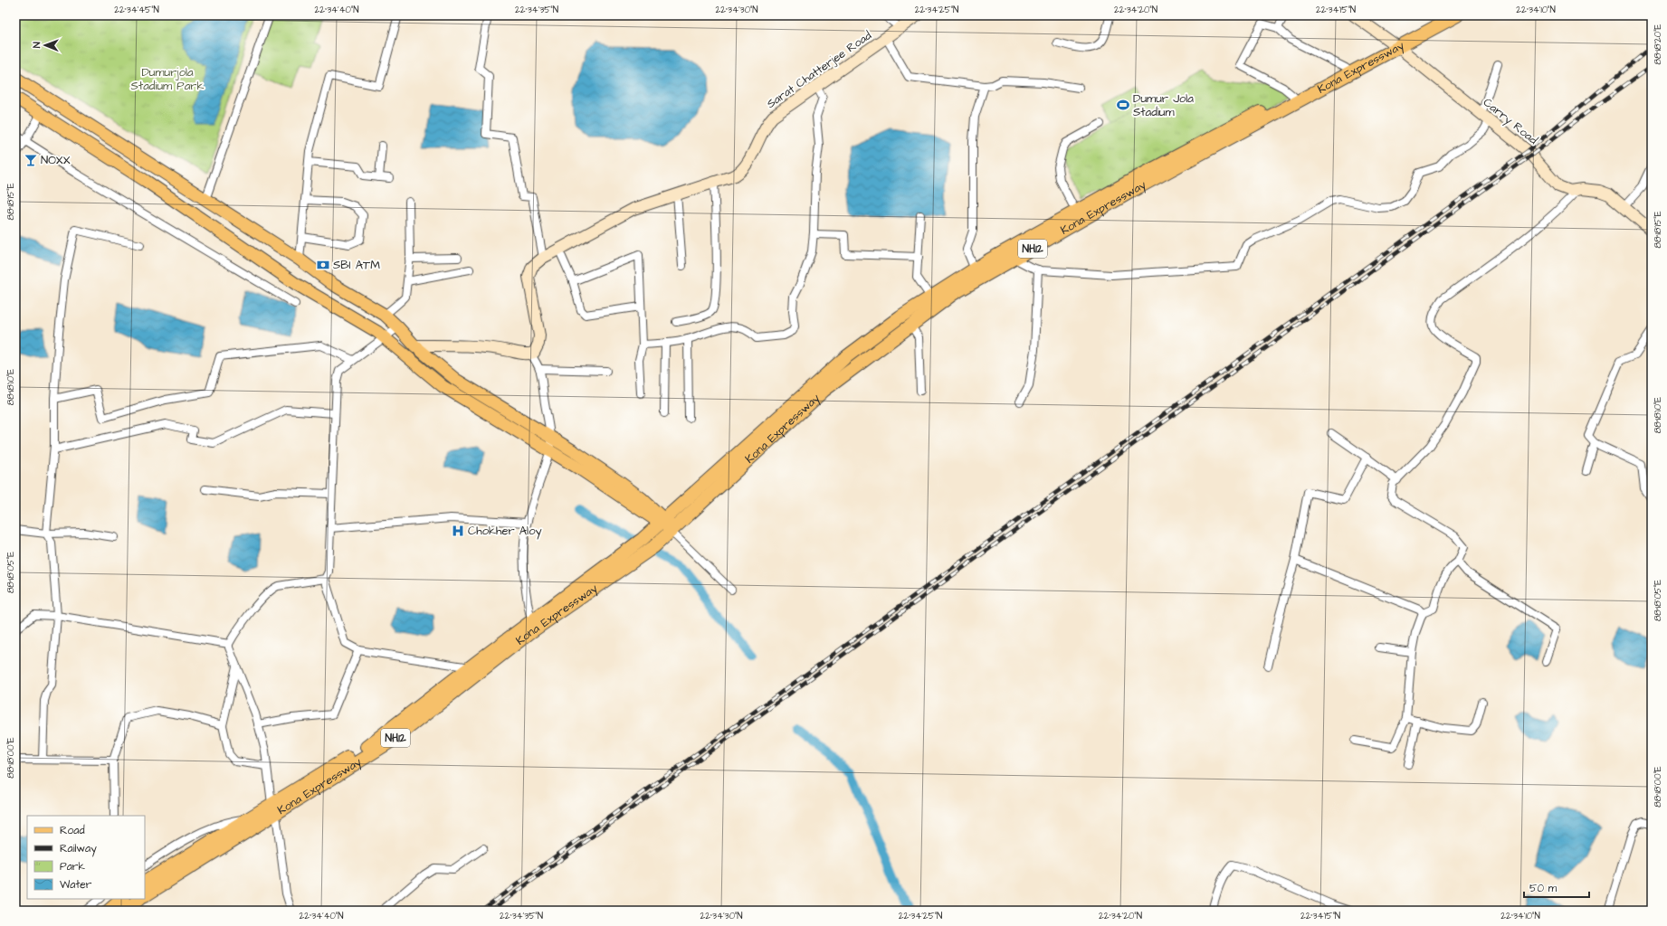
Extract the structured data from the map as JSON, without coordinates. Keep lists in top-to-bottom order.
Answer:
{
  "streets": {
    "highway": ["Kona Expressway", "NH12"],
    "main road": ["Sarat Chatterjee Road", "Carry Road"]
  },
  "crossings": [
    ["Kona Expressway", "Carry Road"]
  ],
  "parks": ["Dumurjola Stadium Park"],
  "places": {
    "sports": ["Dumur Jola Stadium"],
    "bar": ["NOXX"],
    "bank": ["SBI ATM"],
    "hospital": ["Chokher Aloy"]
  },
  "legend": [
    "Road",
    "Railway",
    "Park",
    "Water"
  ],
  "scale_bar": "50 m",
  "north": "left",
  "coordinates": [
    "22°34'45\"N",
    "22°34'40\"N",
    "22°34'35\"N",
    "22°34'30\"N",
    "22°34'25\"N",
    "22°34'20\"N",
    "22°34'15\"N",
    "22°34'10\"N",
    "88°18'20\"E",
    "88°18'15\"E",
    "88°18'10\"E",
    "88°18'05\"E",
    "88°18'00\"E"
  ]
}
